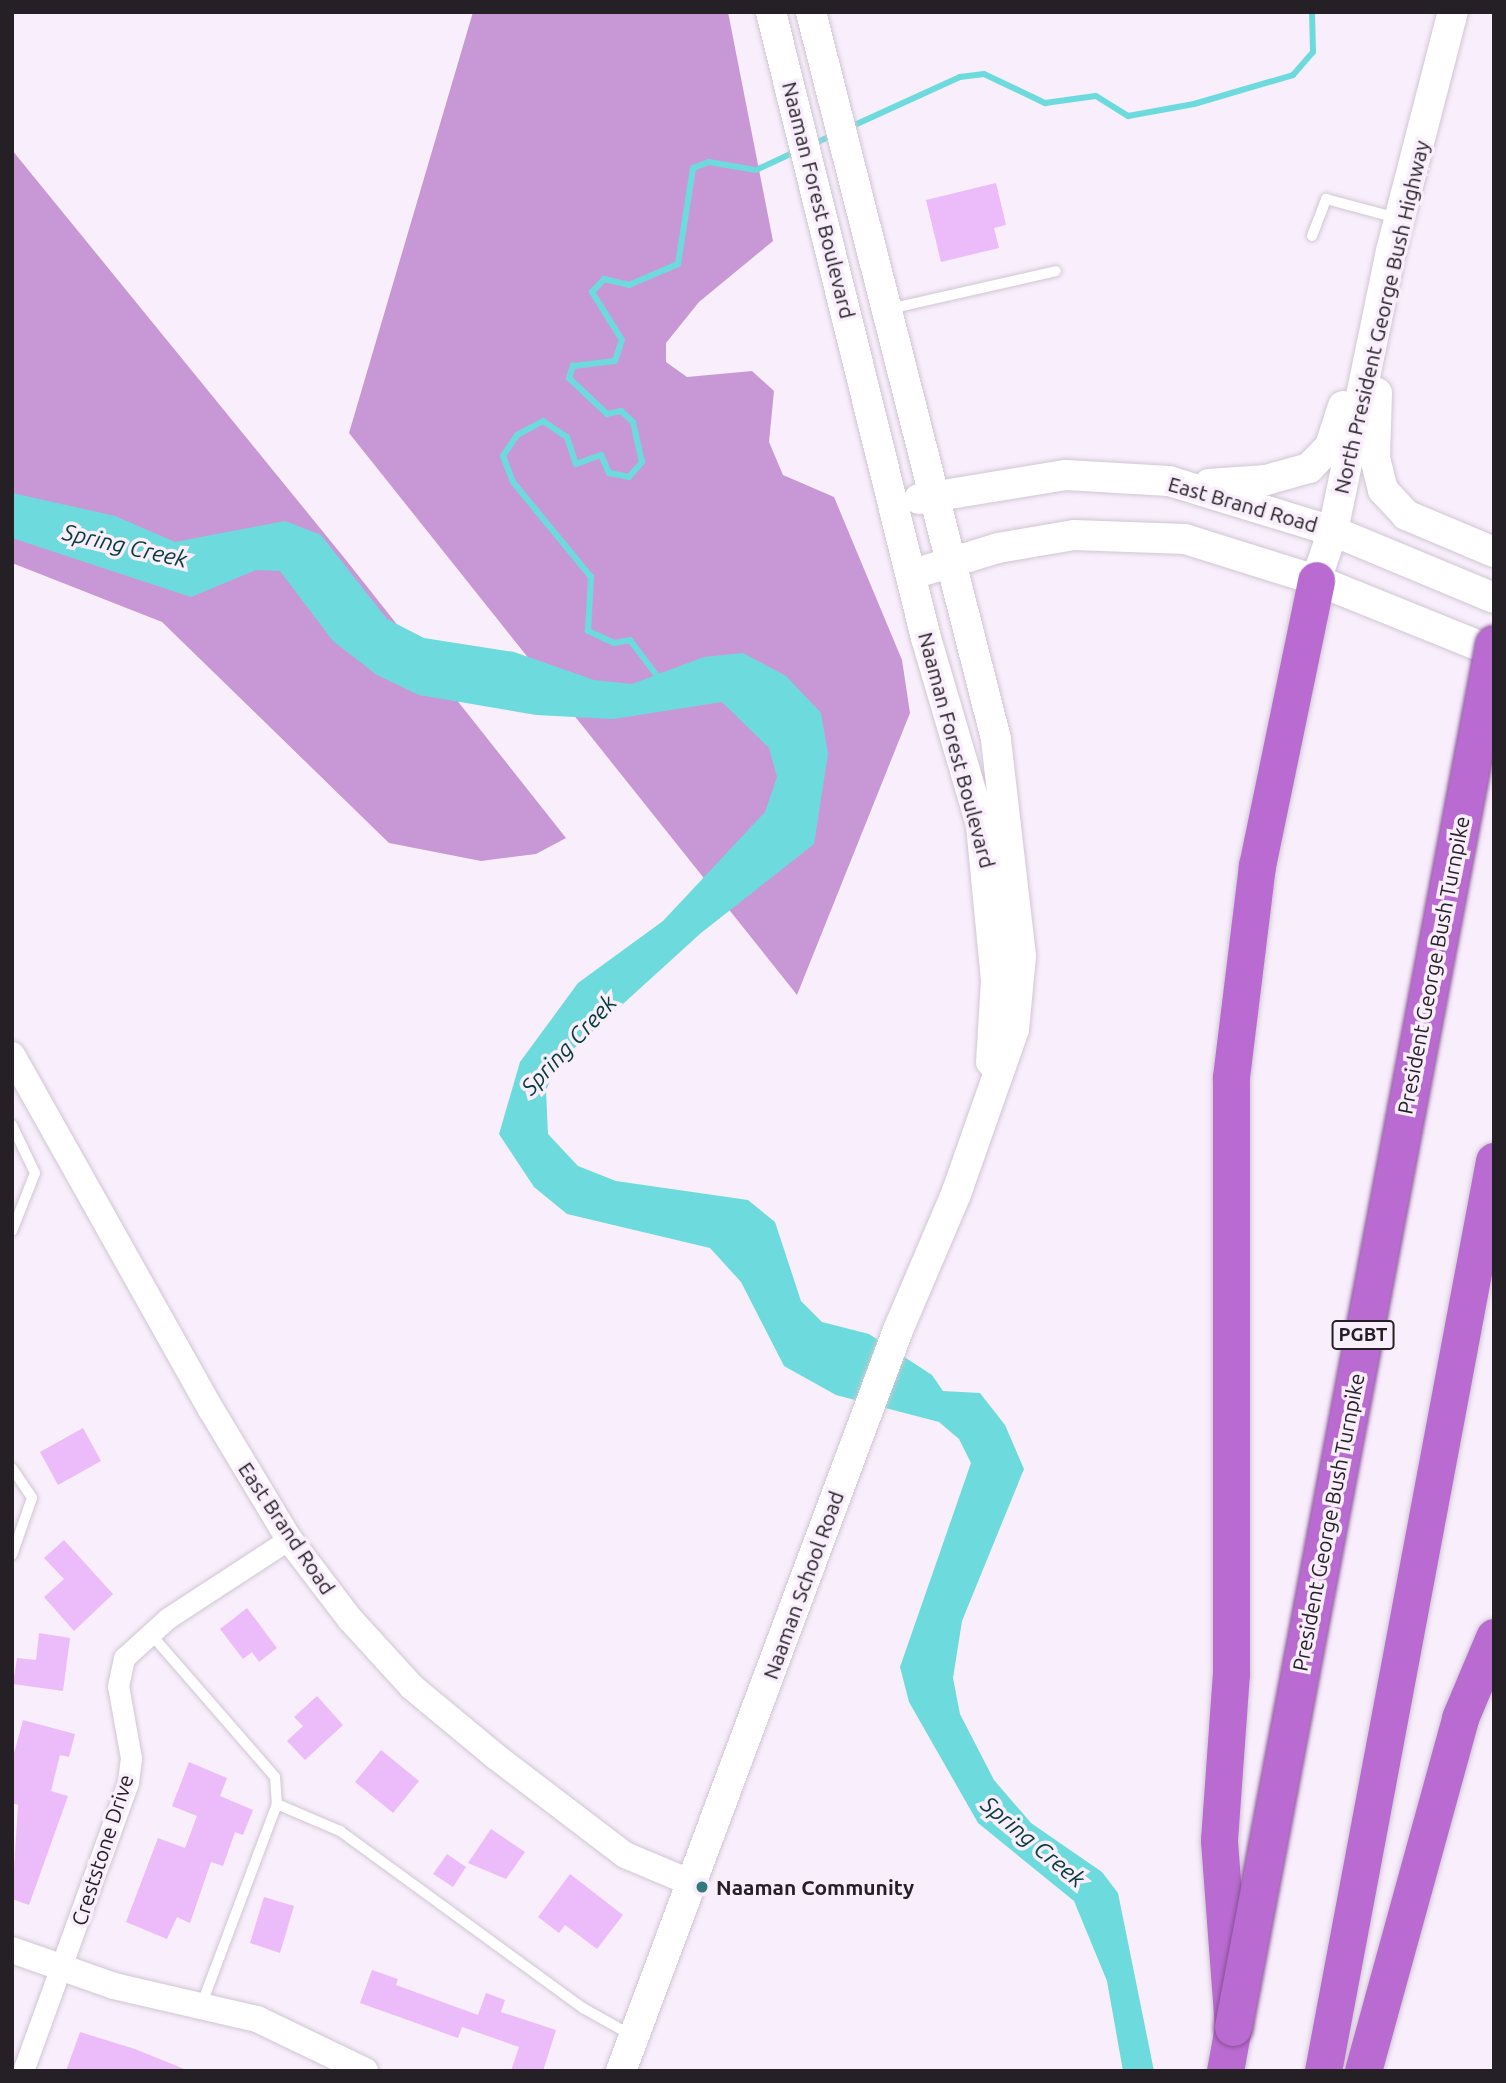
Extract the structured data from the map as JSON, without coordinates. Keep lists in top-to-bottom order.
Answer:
{
  "streets": {
    "highway": ["President George Bush Turnpike", "PGBT"],
    "main road": [
      "Naaman Forest Boulevard",
      "North President George Bush Highway",
      "East Brand Road",
      "Naaman School Road"
    ],
    "street": ["Creststone Drive"]
  },
  "crossings": [
    ["Naaman Forest Boulevard", "East Brand Road"],
    ["Naaman Forest Boulevard", "Naaman School Road"],
    ["North President George Bush Highway", "East Brand Road"],
    ["East Brand Road", "Naaman School Road"],
    ["East Brand Road", "Creststone Drive"]
  ],
  "water": ["Spring Creek"],
  "places": ["Naaman Community"]
}
